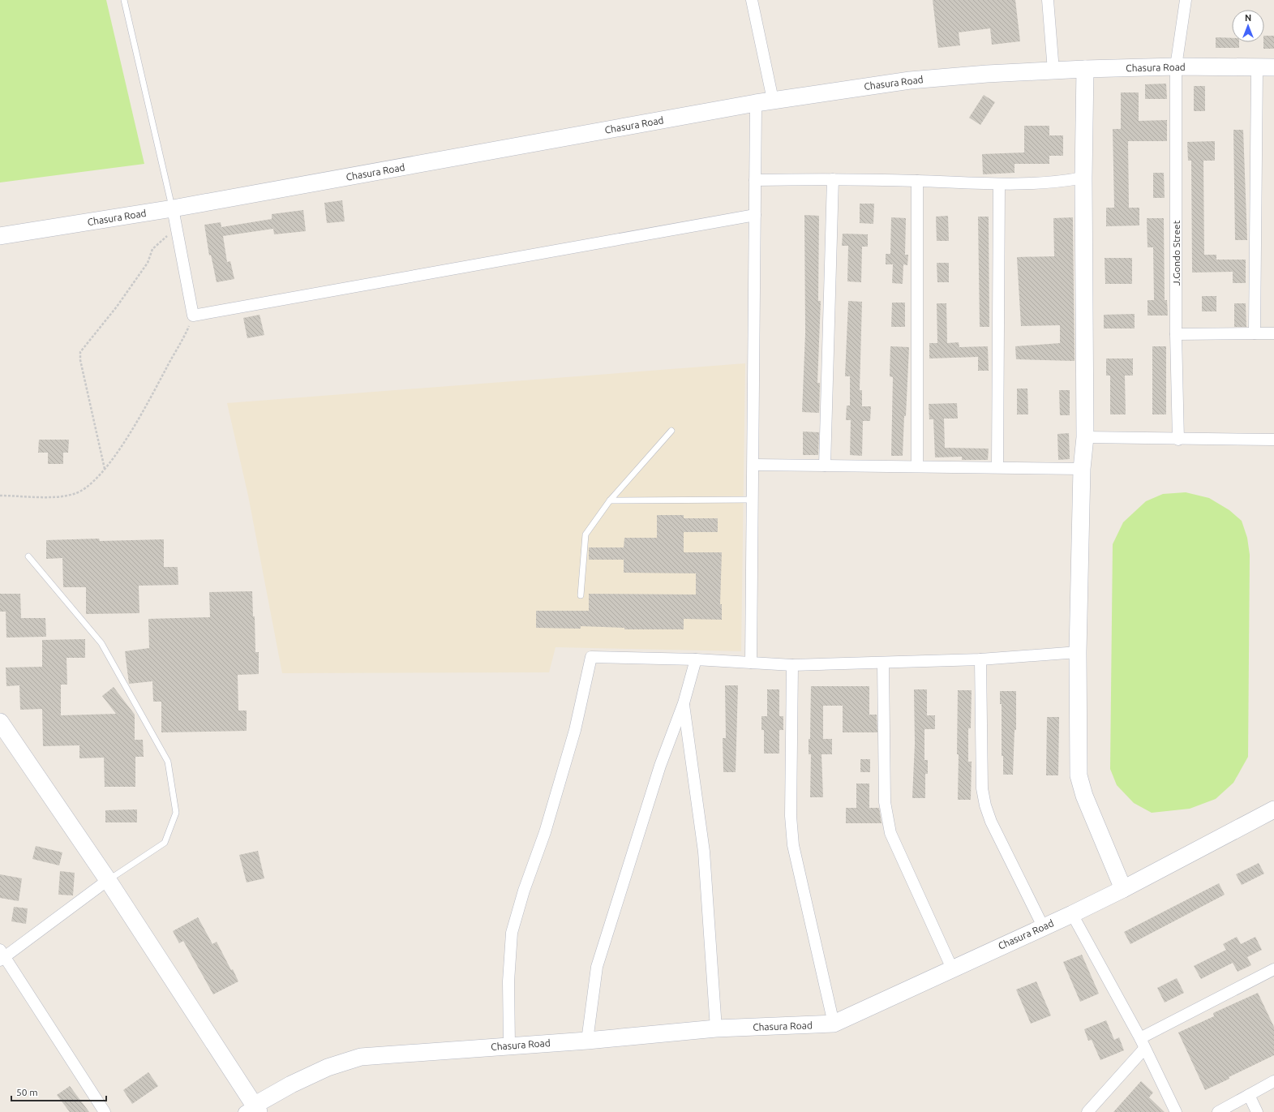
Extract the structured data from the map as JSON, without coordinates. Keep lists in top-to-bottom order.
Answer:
{
  "streets": {
    "street": ["Chasura Road", "J.Gondo Street"]
  },
  "crossings": [
    ["Chasura Road", "J.Gondo Street"]
  ],
  "scale_bar": "50 m",
  "north": "top"
}
